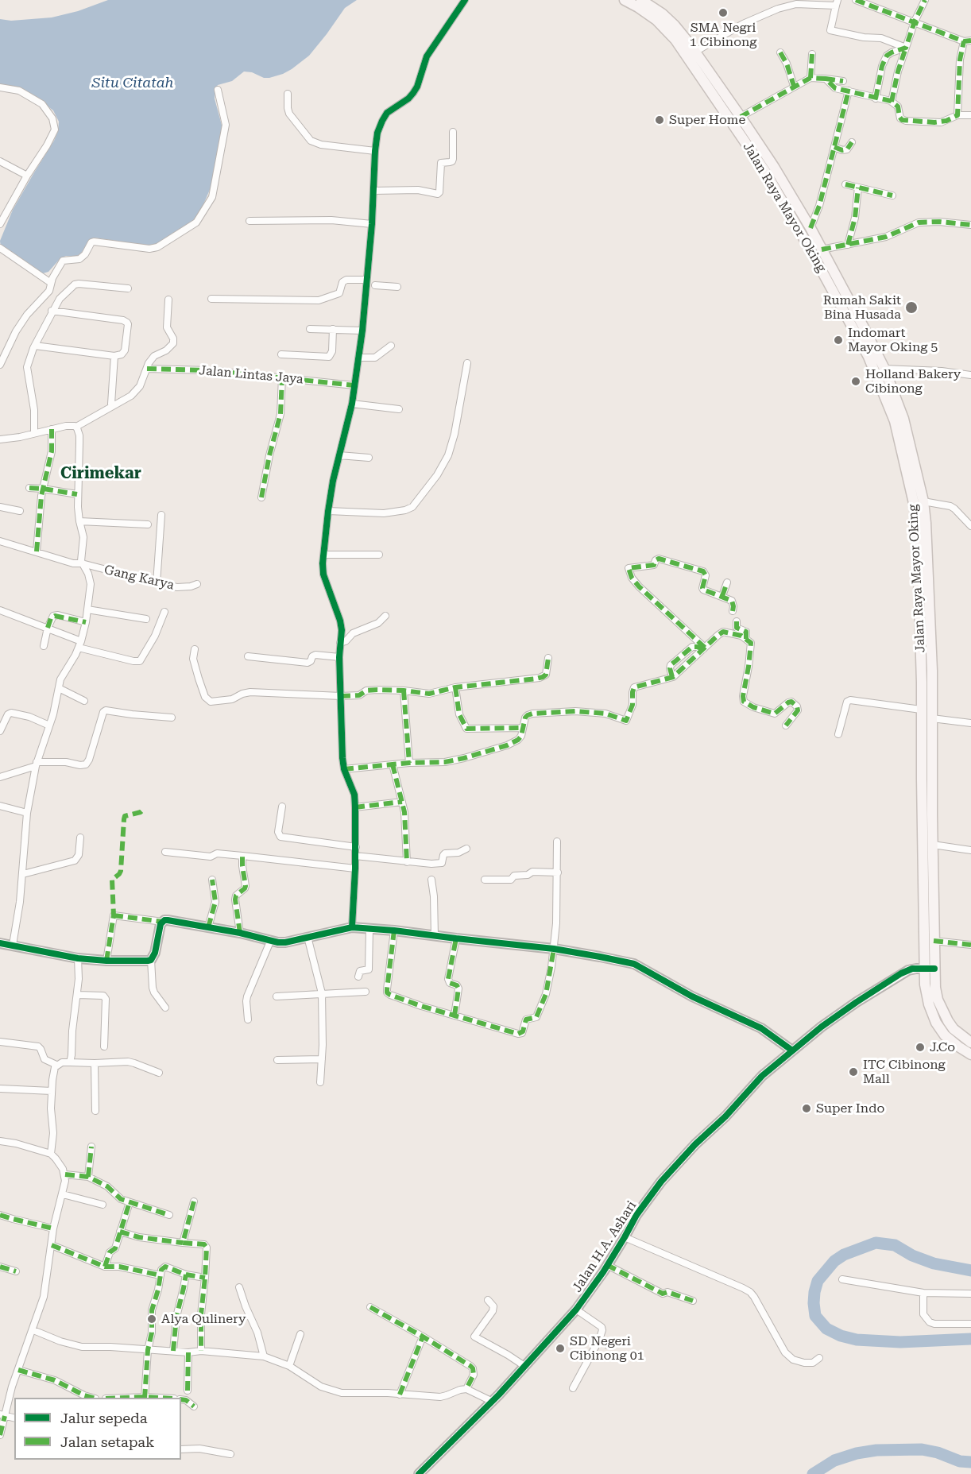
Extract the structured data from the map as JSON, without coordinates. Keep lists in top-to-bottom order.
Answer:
{
  "streets": {
    "main road": ["Jalan Raya Mayor Oking"],
    "street": ["Jalan Lintas Jaya", "Gang Karya", "Jalan H.A. Ashari"]
  },
  "crossings": [
    ["Jalan Raya Mayor Oking", "Jalan H.A. Ashari"]
  ],
  "districts": ["Cirimekar"],
  "water": ["Situ Citatah"],
  "places": [
    "SMA Negri 1 Cibinong",
    "Super Home",
    "Rumah Sakit Bina Husada",
    "Indomart Mayor Oking 5",
    "Holland Bakery Cibinong",
    "J.Co",
    "ITC Cibinong Mall",
    "Super Indo",
    "Alya Qulinery",
    "SD Negeri Cibinong 01"
  ],
  "legend": ["Jalur sepeda", "Jalan setapak"]
}
